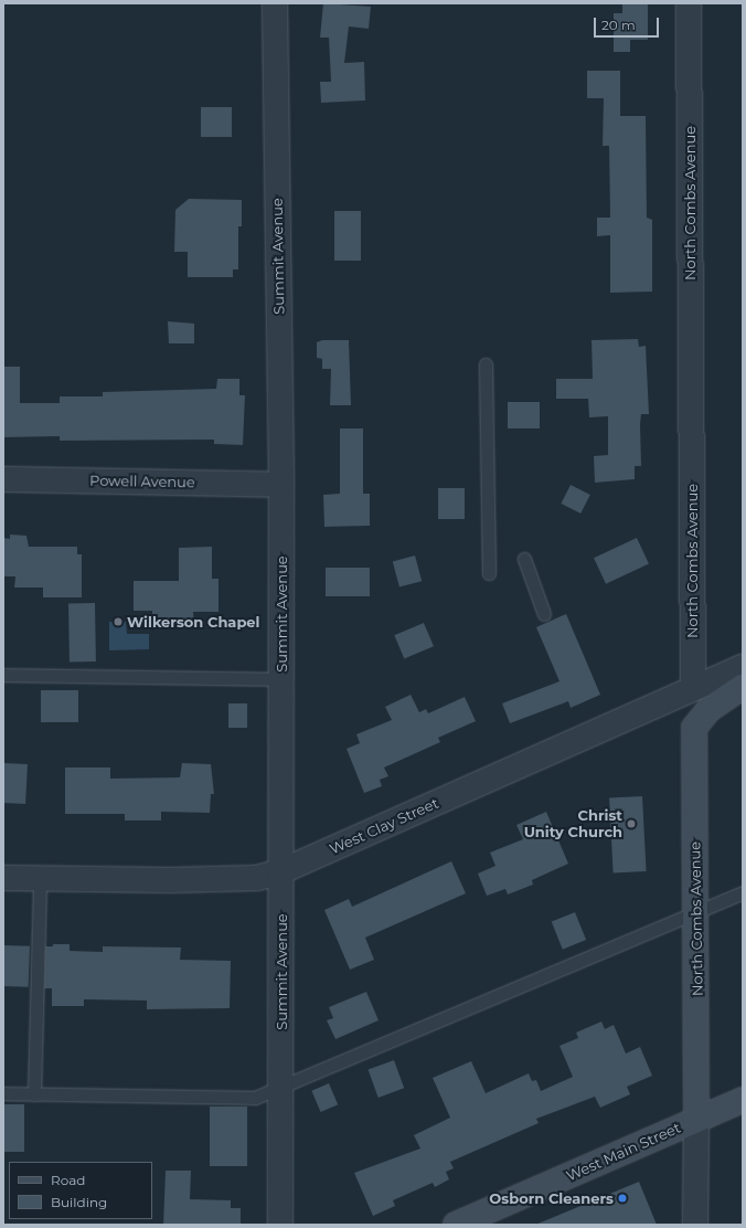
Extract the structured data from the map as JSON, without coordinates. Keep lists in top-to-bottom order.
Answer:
{
  "streets": {
    "main road": ["North Combs Avenue", "West Main Street"],
    "street": ["Summit Avenue", "Powell Avenue", "West Clay Street"]
  },
  "crossings": [
    ["North Combs Avenue", "West Clay Street"],
    ["North Combs Avenue", "West Main Street"],
    ["Summit Avenue", "Powell Avenue"],
    ["Summit Avenue", "West Clay Street"]
  ],
  "places": ["Wilkerson Chapel", "Christ Unity Church", "Osborn Cleaners"],
  "legend": ["Road", "Building"],
  "scale_bar": "20 m"
}
